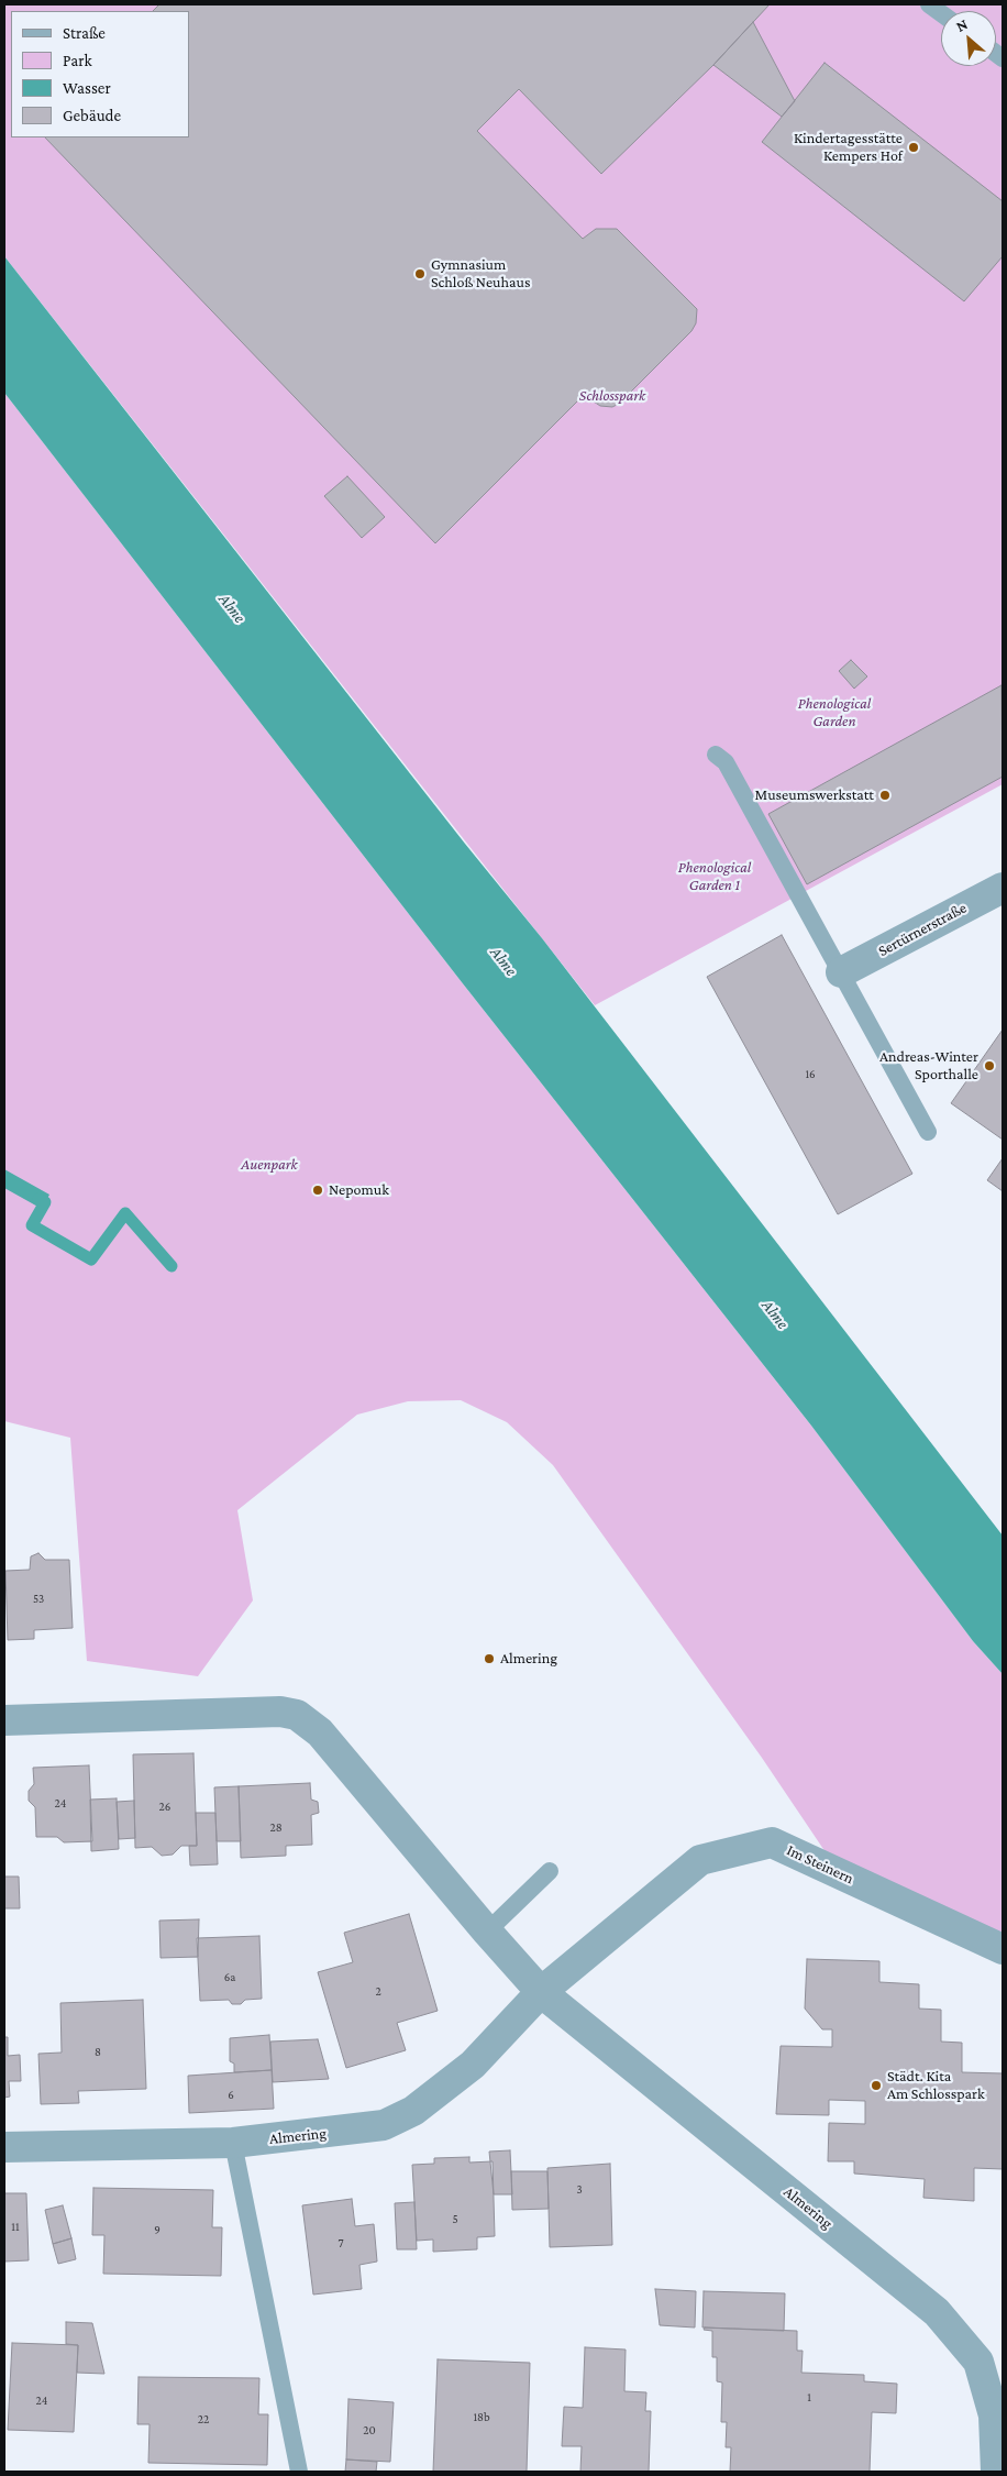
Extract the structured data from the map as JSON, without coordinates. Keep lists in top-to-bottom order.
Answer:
{
  "streets": {
    "street": ["Sertürnerstraße", "Im Steinern", "Almering"]
  },
  "crossings": [
    ["Im Steinern", "Almering"]
  ],
  "water": ["Alme"],
  "parks": [
    "Schlosspark",
    "Phenological Garden",
    "Phenological Garden 1",
    "Auenpark"
  ],
  "places": [
    "Kindertagesstätte Kempers Hof",
    "Gymnasium Schloß Neuhaus",
    "Museumswerkstatt",
    "Andreas-Winter Sporthalle",
    "Nepomuk",
    "Almering",
    "Städt. Kita Am Schlosspark"
  ],
  "house_numbers": [
    "16",
    "53",
    "24",
    "26",
    "28",
    "6a",
    "2",
    "8",
    "6",
    "3",
    "5",
    "11",
    "9",
    "7",
    "1",
    "24",
    "18b",
    "22",
    "20"
  ],
  "legend": [
    "Straße",
    "Park",
    "Wasser",
    "Gebäude"
  ],
  "north": "top left"
}
